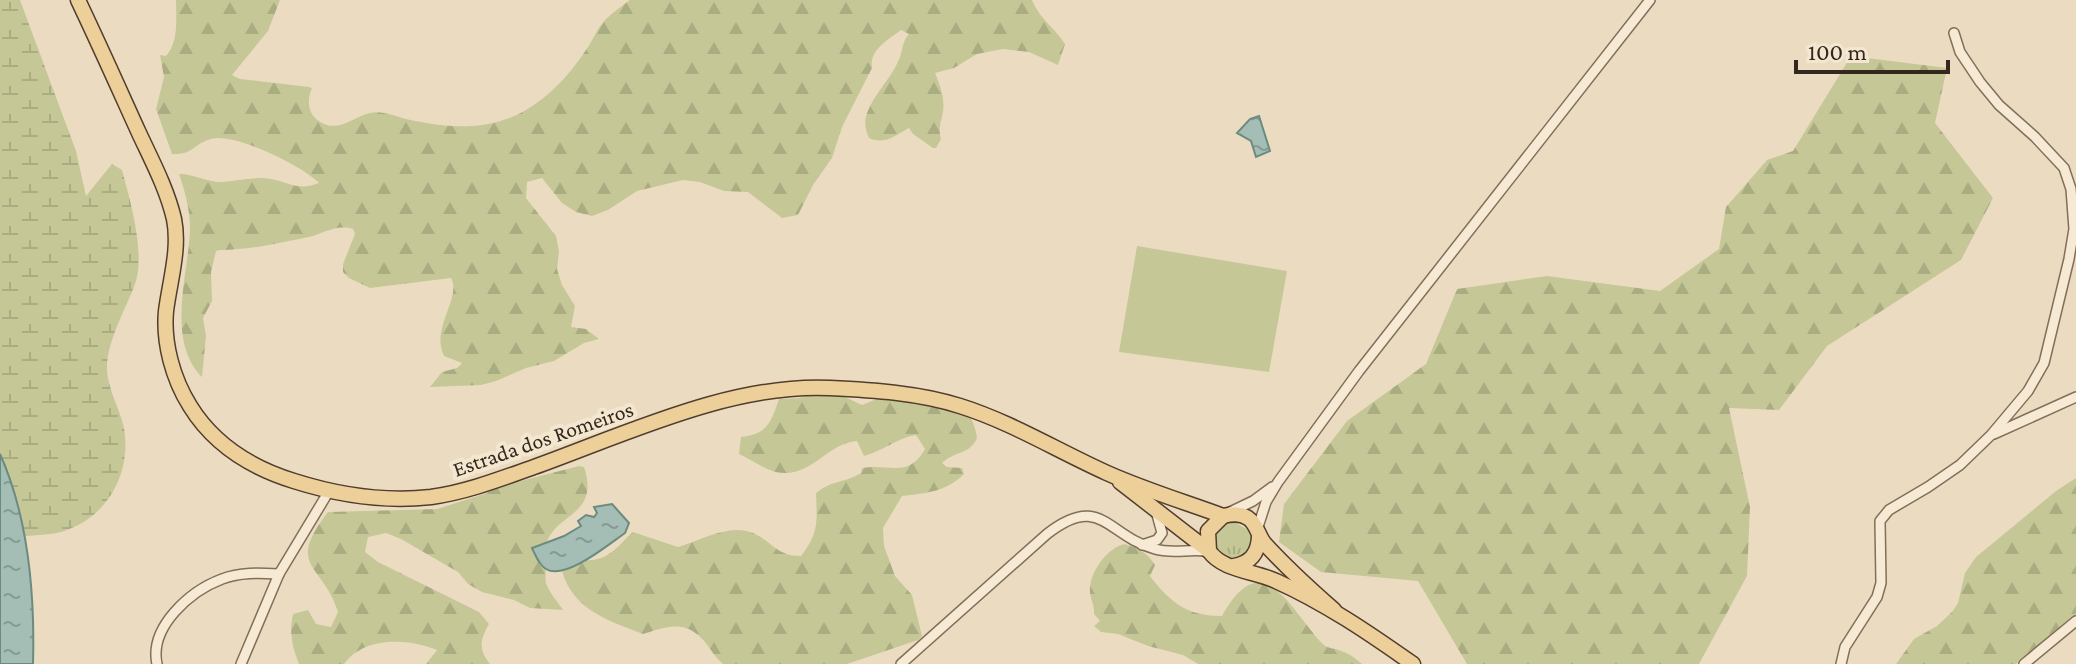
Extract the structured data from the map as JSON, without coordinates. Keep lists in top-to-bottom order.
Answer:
{
  "streets": {
    "main road": ["Estrada dos Romeiros"]
  },
  "scale_bar": "100 m"
}
